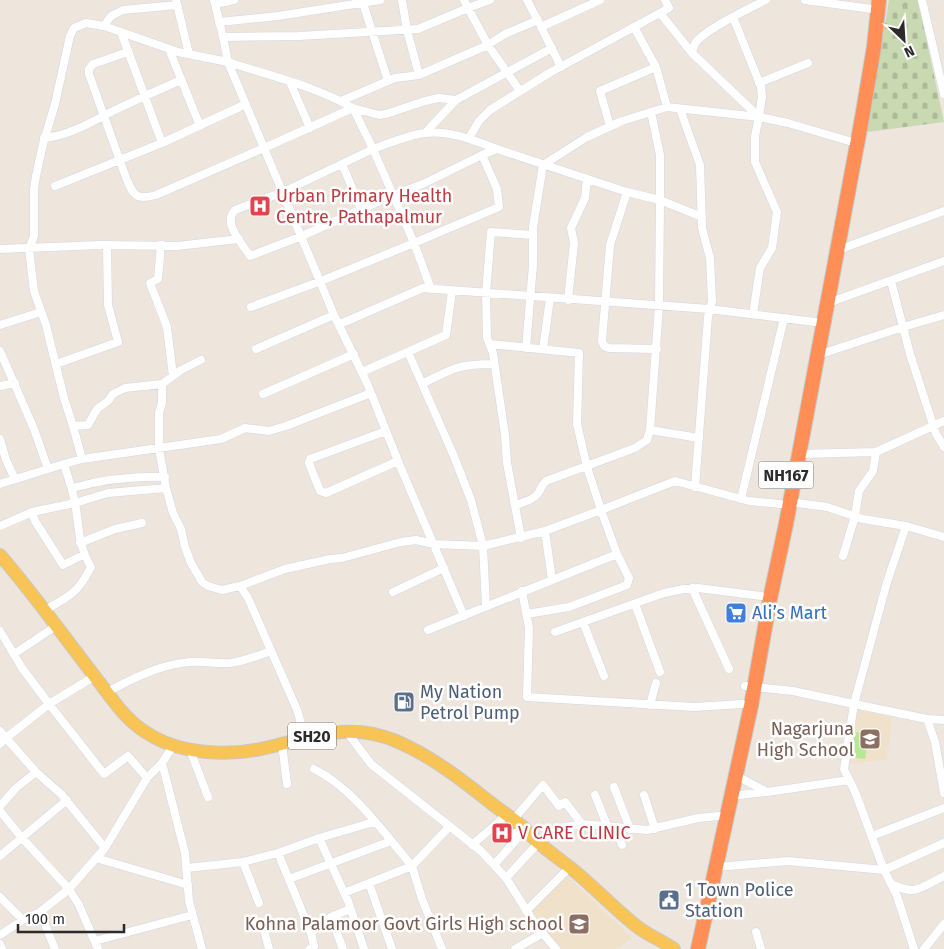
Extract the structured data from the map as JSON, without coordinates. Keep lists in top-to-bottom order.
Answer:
{
  "streets": {
    "highway": ["NH167"],
    "main road": ["SH20"]
  },
  "places": {
    "hospital": ["Urban Primary Health Centre, Pathapalmur", "V CARE CLINIC"],
    "supermarket": ["Ali’s Mart"],
    "fuel station": ["My Nation Petrol Pump"],
    "school or university": ["Nagarjuna High School", "Kohna Palamoor Govt Girls High school"],
    "public building": ["1 Town Police Station"]
  },
  "scale_bar": "100 m",
  "north": "bottom right"
}
